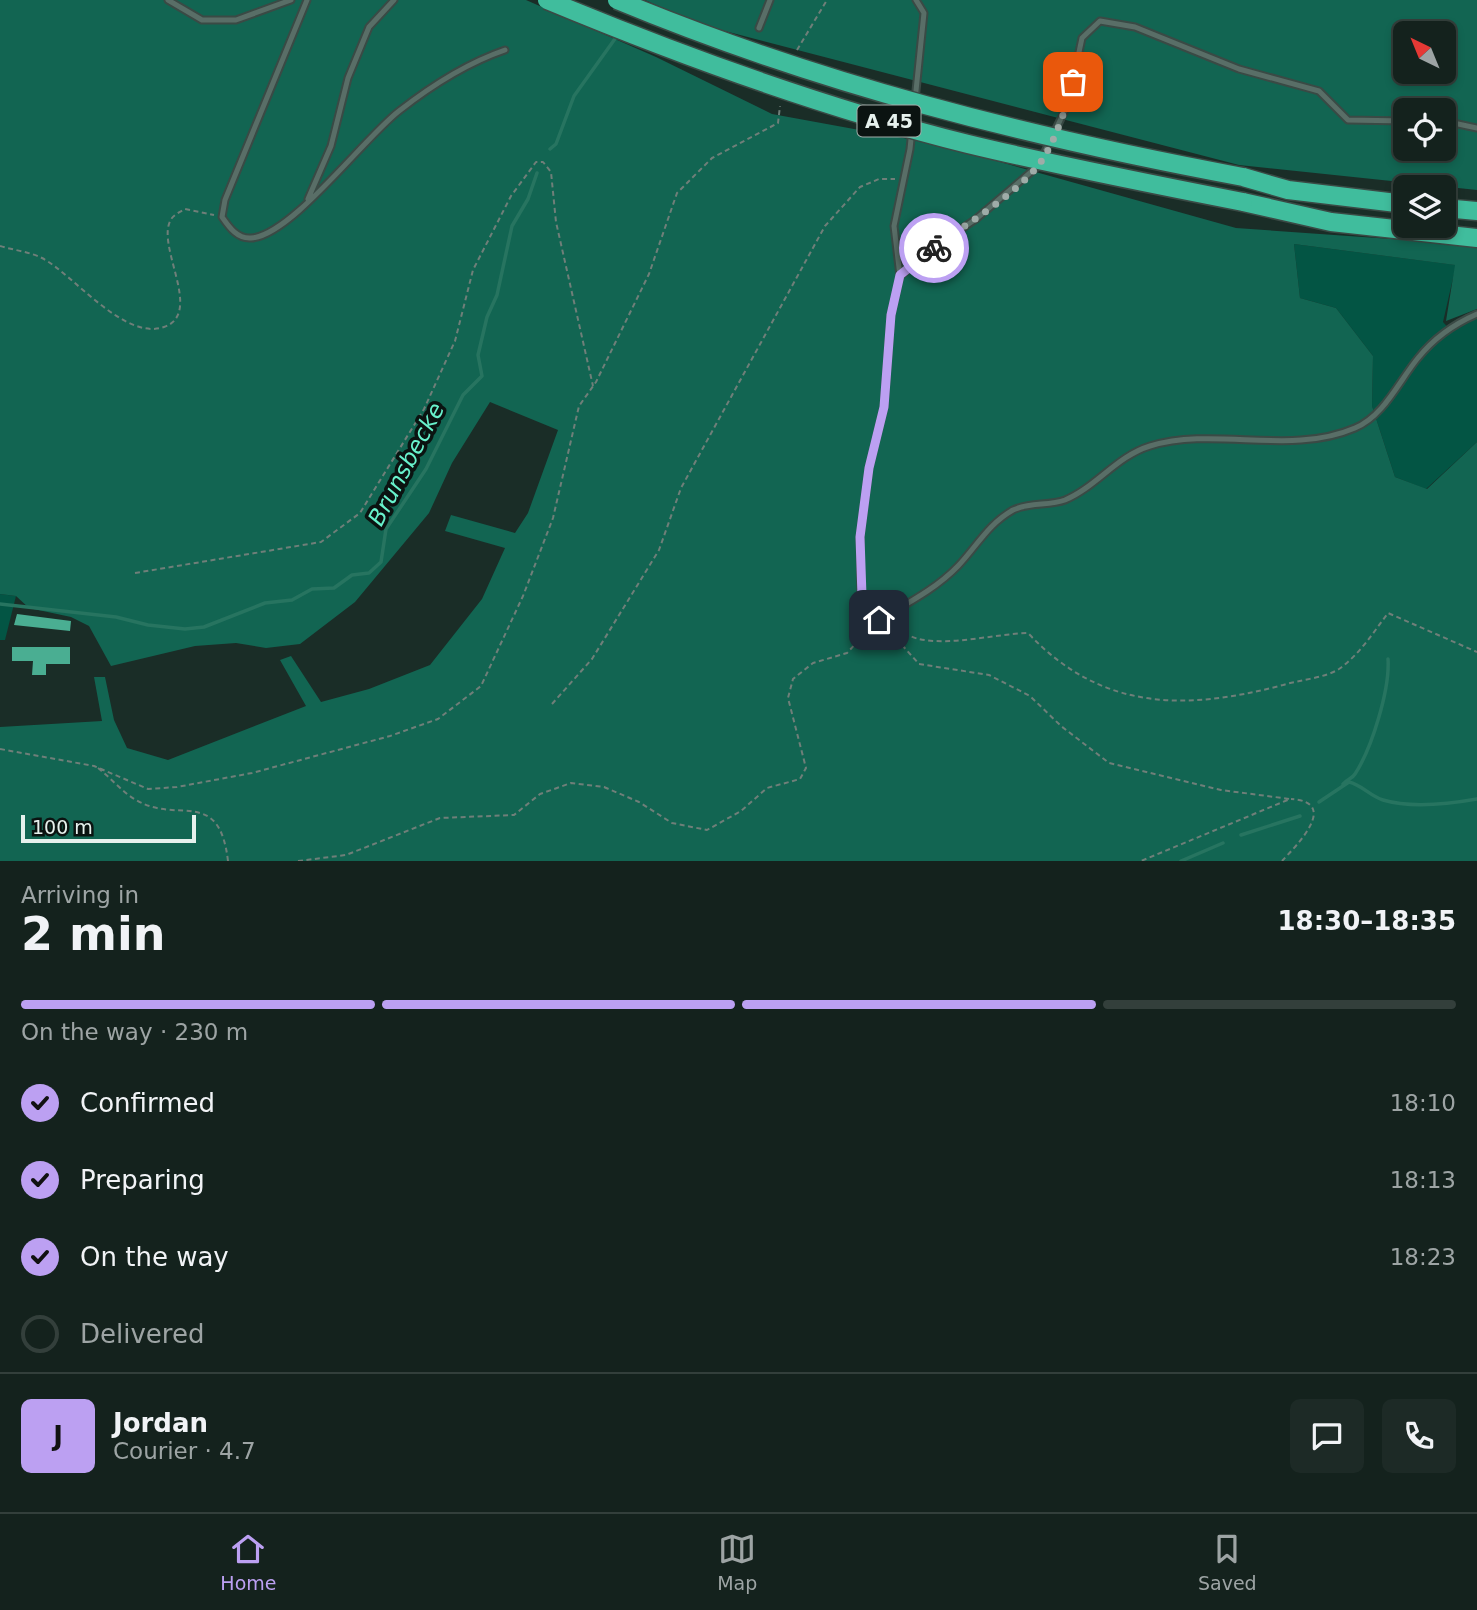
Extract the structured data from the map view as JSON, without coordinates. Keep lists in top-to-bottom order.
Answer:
{
  "streets": {
    "highway": ["A 45"]
  },
  "water": ["Brunsbecke"],
  "scale_bar": "100 m",
  "north": "top left",
  "page": {
    "scale": "100 m",
    "heading": ["2 min", "Arriving in", "18:30–18:35"],
    "panel": ["Jordan", "Courier · 4.7"],
    "bar": "On the way · 230 m",
    "list": [
      ["Confirmed", "18:10"],
      ["Preparing", "18:13"],
      ["On the way", "18:23"],
      "Delivered"
    ],
    "round": "J",
    "tabs": ["Home", "Map", "Saved"]
  }
}
